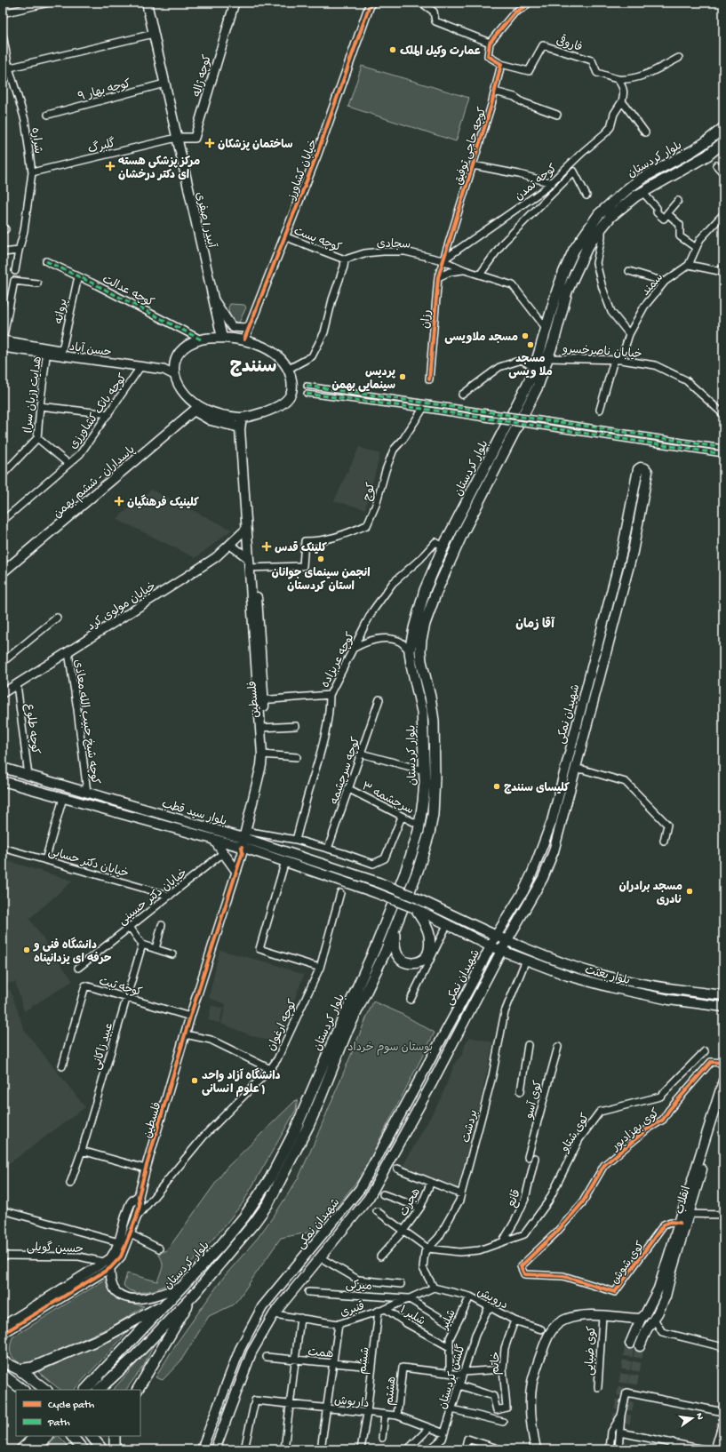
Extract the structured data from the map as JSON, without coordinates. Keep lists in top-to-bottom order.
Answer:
{
  "streets": {
    "main road": [
      "بلوار کردستان",
      "آبیدر / صفری",
      "پاسداران - ششم بهمن",
      "فلسطین",
      "شهیدان نمکی",
      "بلوار سید قطب",
      "بلوار بعثت",
      "انقلاب"
    ],
    "street": [
      "فاروقی",
      "کوچه ژاله",
      "کوچه بهار ۹",
      "شراره",
      "گلبرگ",
      "کوچه حاجی توفیق",
      "خیابان کشاورز",
      "کوچه تمدن",
      "کوچه پست",
      "سجادی",
      "سمند",
      "کوچه عدالت",
      "پروانه",
      "رزان",
      "حسن آباد",
      "خیابان ناصرخسرو",
      "هدایت (زبان سرا)",
      "کوچه بانک کشاورزی",
      "کوچ",
      "خیابان مولوی کرد",
      "کوچه عربزاده",
      "کوچه شیخ حبیب الله معاذی",
      "کوچه طلوع",
      "کوچه سرچشمه",
      "سرچشمه ۳",
      "خیابان دکتر حسابی",
      "خیابان دکتر حسینی",
      "کوچه ثبت",
      "کوچه ارغوان",
      "عبید زاکانی",
      "کوی آسو",
      "بردشت",
      "کوی بهزادپور",
      "کوی شتاو",
      "قانع",
      "هجرت",
      "حسین گویلی",
      "کوی شوش",
      "میرکی",
      "درویش",
      "قنبری",
      "شلیر ۱",
      "شلیر",
      "کوی ضیایی",
      "همت",
      "ششم",
      "خاتم",
      "گلشن کردستان",
      "هشتم",
      "داریوش"
    ]
  },
  "crossings": [
    ["فاروقی", "کوچه حاجی توفیق"],
    ["کوچه ژاله", "گلبرگ"],
    ["کوچه ژاله", "آبیدر / صفری"],
    ["کوچه بهار ۹", "آبیدر / صفری"],
    ["شراره", "گلبرگ"],
    ["گلبرگ", "آبیدر / صفری"],
    ["کوچه حاجی توفیق", "کوچه تمدن"],
    ["کوچه حاجی توفیق", "سجادی"],
    ["کوچه حاجی توفیق", "رزان"],
    ["بلوار کردستان", "سجادی"],
    ["بلوار کردستان", "خیابان ناصرخسرو"],
    ["بلوار کردستان", "کوچه عربزاده"],
    ["بلوار کردستان", "سرچشمه ۳"],
    ["بلوار کردستان", "بلوار سید قطب"],
    ["خیابان کشاورز", "آبیدر / صفری"],
    ["خیابان کشاورز", "کوچه پست"],
    ["خیابان کشاورز", "کوچه عدالت"],
    ["خیابان کشاورز", "حسن آباد"],
    ["خیابان کشاورز", "پاسداران - ششم بهمن"],
    ["خیابان کشاورز", "فلسطین"],
    ["کوچه تمدن", "سجادی"],
    ["کوچه تمدن", "رزان"],
    ["آبیدر / صفری", "کوچه عدالت"],
    ["آبیدر / صفری", "حسن آباد"],
    ["آبیدر / صفری", "پاسداران - ششم بهمن"],
    ["آبیدر / صفری", "فلسطین"],
    ["کوچه پست", "سجادی"],
    ["سجادی", "رزان"],
    ["سمند", "خیابان ناصرخسرو"],
    ["کوچه عدالت", "پروانه"],
    ["کوچه عدالت", "حسن آباد"],
    ["کوچه عدالت", "پاسداران - ششم بهمن"],
    ["کوچه عدالت", "فلسطین"],
    ["پروانه", "حسن آباد"],
    ["حسن آباد", "هدایت (زبان سرا)"],
    ["حسن آباد", "کوچه بانک کشاورزی"],
    ["حسن آباد", "پاسداران - ششم بهمن"],
    ["حسن آباد", "فلسطین"],
    ["پاسداران - ششم بهمن", "فلسطین"],
    ["کوچ", "فلسطین"],
    ["خیابان مولوی کرد", "فلسطین"],
    ["خیابان مولوی کرد", "کوچه شیخ حبیب الله معاذی"],
    ["خیابان مولوی کرد", "کوچه طلوع"],
    ["فلسطین", "بلوار سید قطب"],
    ["فلسطین", "کوچه ثبت"],
    ["فلسطین", "کوچه ارغوان"],
    ["فلسطین", "حسین گویلی"],
    ["شهیدان نمکی", "بلوار بعثت"],
    ["شهیدان نمکی", "قنبری"],
    ["کوچه شیخ حبیب الله معاذی", "بلوار سید قطب"],
    ["کوچه طلوع", "بلوار سید قطب"],
    ["کوچه سرچشمه", "سرچشمه ۳"],
    ["خیابان دکتر حسابی", "خیابان دکتر حسینی"],
    ["بلوار بعثت", "بردشت"],
    ["کوچه ثبت", "عبید زاکانی"],
    ["بردشت", "کوی شتاو"],
    ["بردشت", "هجرت"],
    ["بردشت", "درویش"],
    ["بردشت", "قنبری"],
    ["کوی بهزادپور", "کوی شوش"],
    ["کوی شتاو", "قانع"],
    ["انقلاب", "کوی شوش"],
    ["میرکی", "قنبری"],
    ["درویش", "قنبری"],
    ["درویش", "شلیر"],
    ["درویش", "خاتم"],
    ["درویش", "گلشن کردستان"],
    ["قنبری", "شلیر ۱"],
    ["قنبری", "ششم"],
    ["شلیر ۱", "شلیر"],
    ["شلیر ۱", "ششم"],
    ["شلیر", "هشتم"],
    ["همت", "ششم"],
    ["ششم", "داریوش"],
    ["گلشن کردستان", "داریوش"],
    ["هشتم", "داریوش"]
  ],
  "districts": ["سنندج", "آقا زمان"],
  "parks": ["بوستان سوم خرداد"],
  "places": {
    "other": [
      "عمارت وکیل الملک",
      "مسجد ملاویسی",
      "مسجد ملا ویسی",
      "پردیس سینمایی بهمن",
      "انجمن سینمای جوانان استان کردستان",
      "کلیسای سنندج",
      "مسجد برادران نادری",
      "دانشگاه فنی و حرفه ای یزدانپناه",
      "دانشگاه آزاد واحد علوم انسانی )"
    ],
    "health": [
      "ساختمان پزشکان",
      "مرکز پزشکی هسته ای دکتر درخشان",
      "کلینیک فرهنگیان",
      "کلینک قدس"
    ]
  },
  "legend": ["Cycle path", "Path"],
  "north": "right"
}
